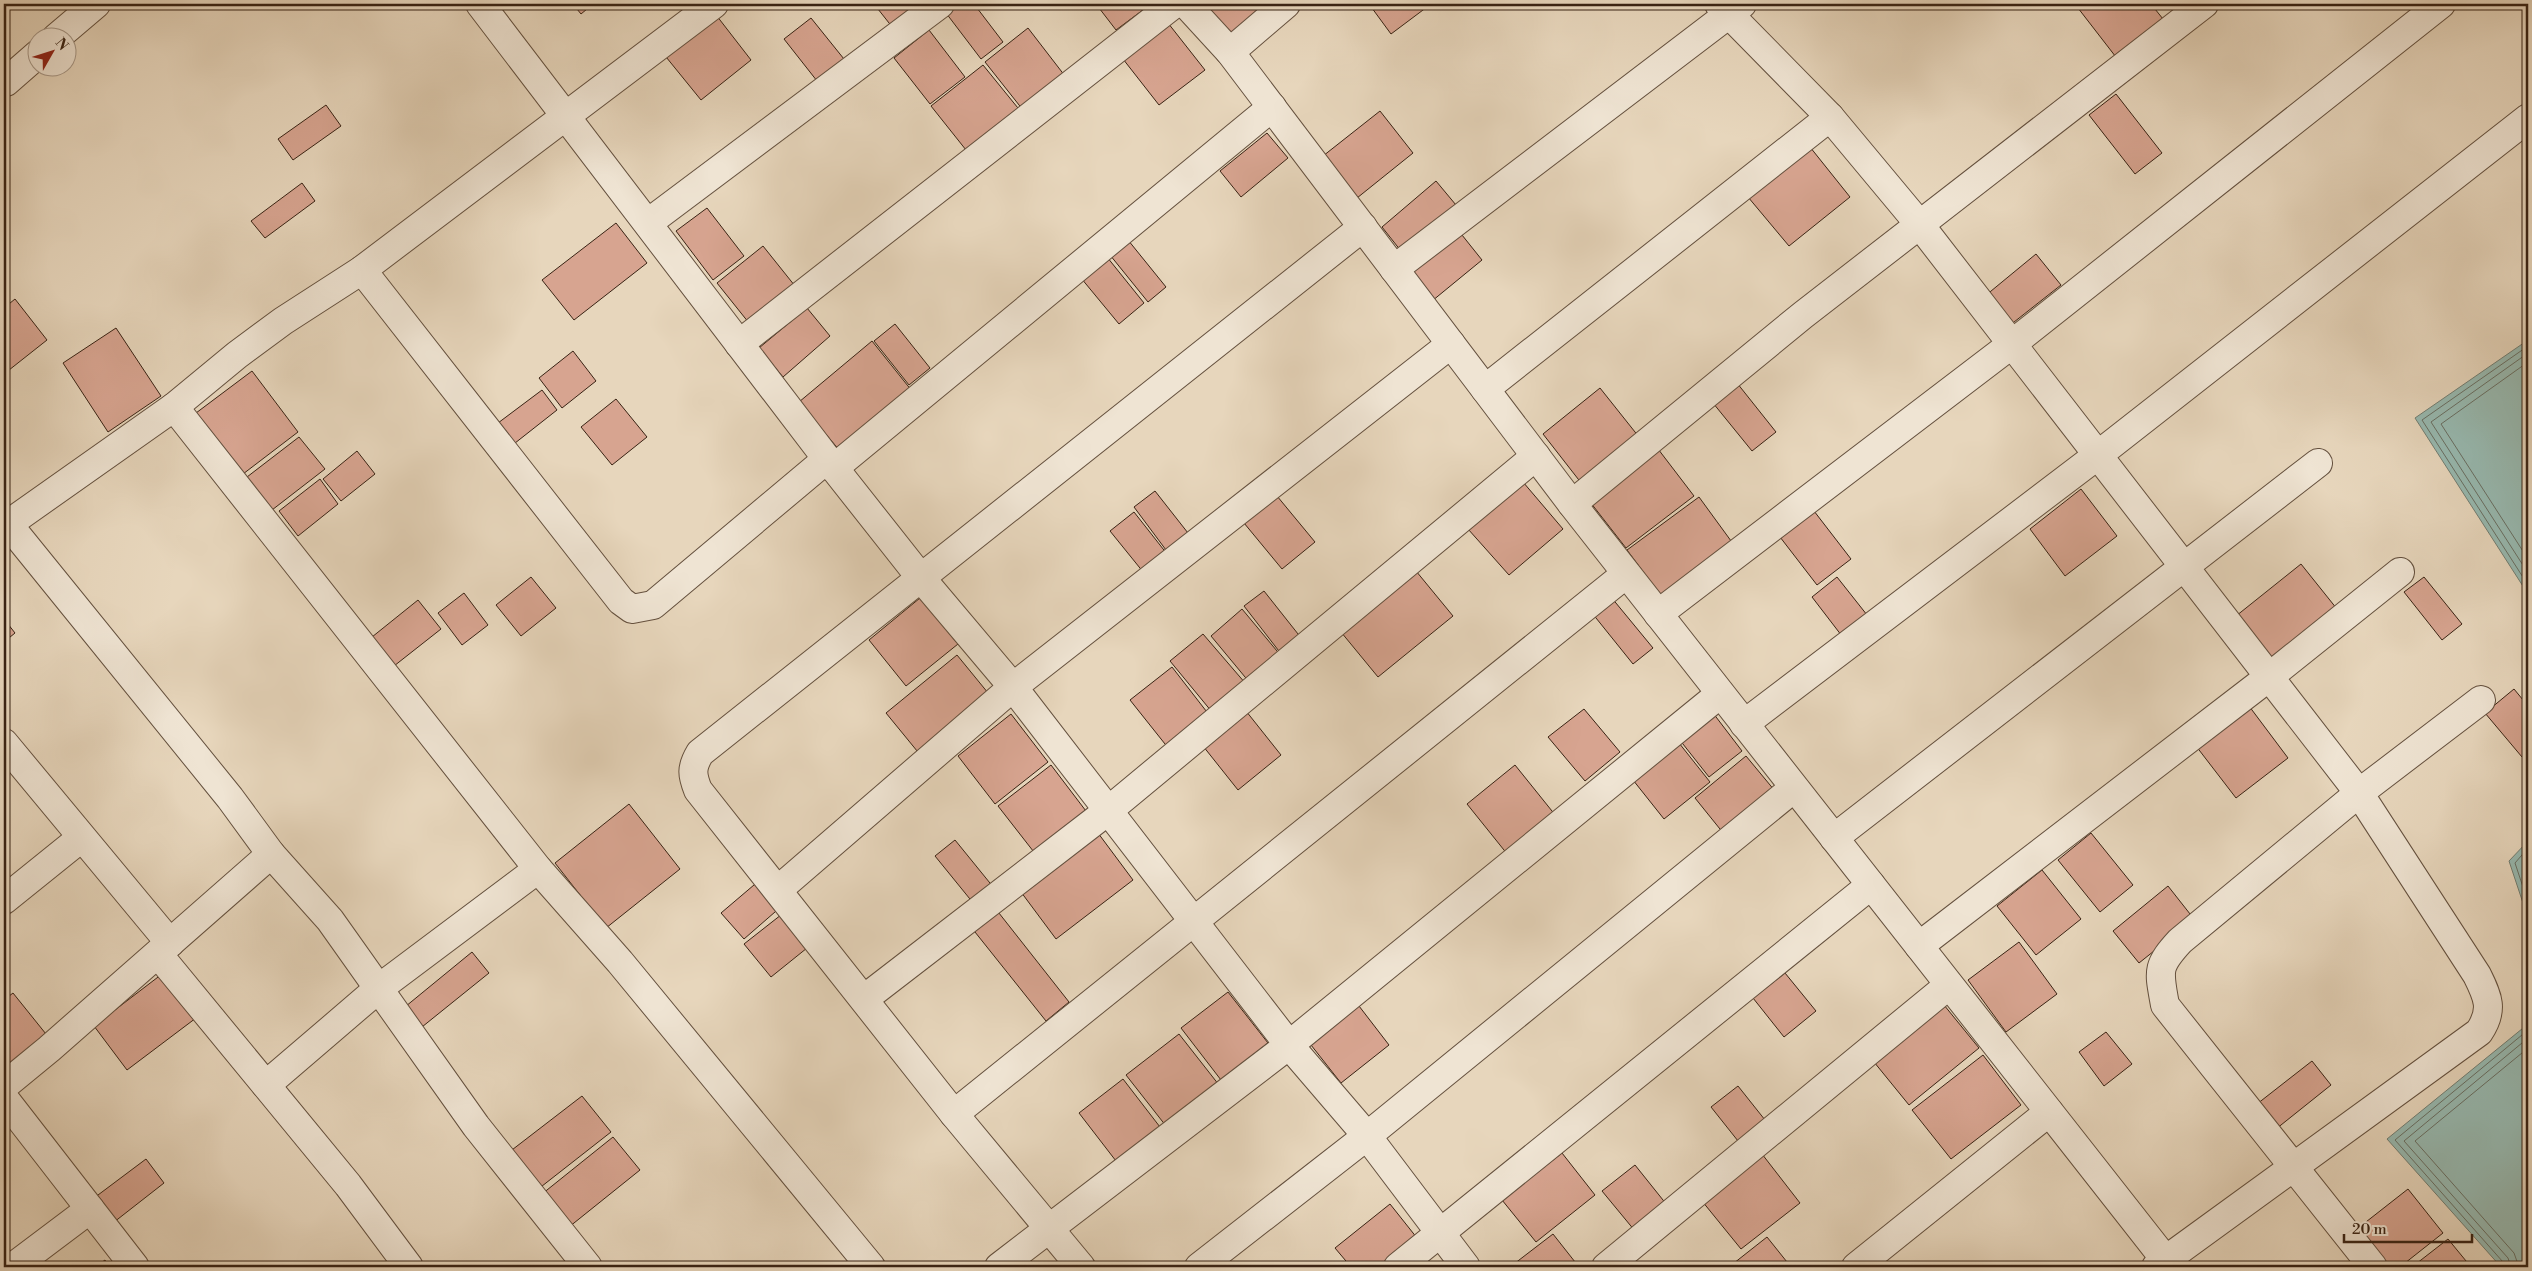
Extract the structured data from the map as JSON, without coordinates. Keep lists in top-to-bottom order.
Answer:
{
  "scale_bar": "20 m",
  "north": "top right"
}
